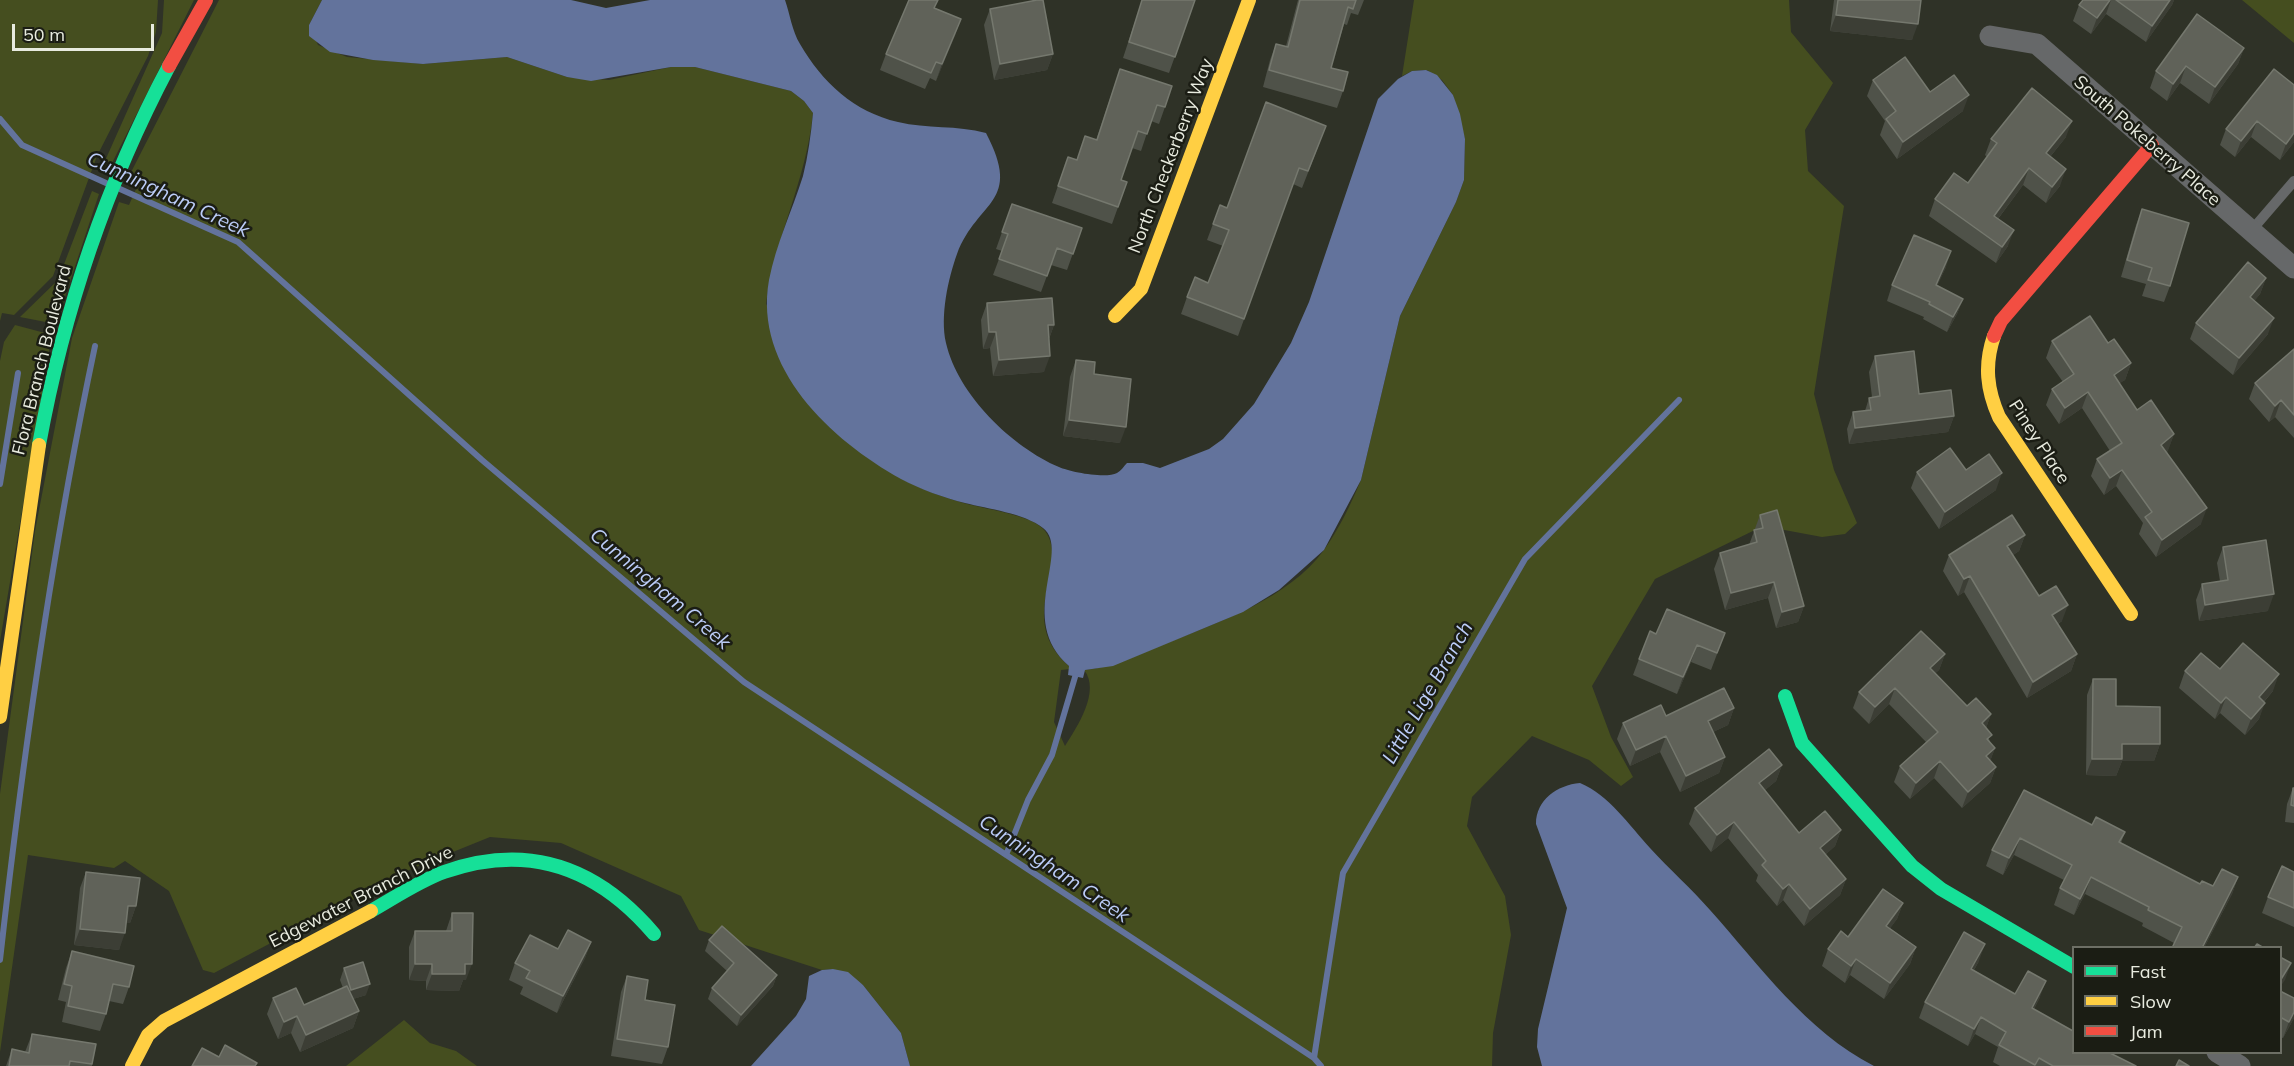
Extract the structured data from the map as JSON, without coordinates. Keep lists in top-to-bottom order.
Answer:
{
  "streets": {
    "street": [
      "South Pokeberry Place",
      "North Checkerberry Way",
      "Flora Branch Boulevard",
      "Piney Place",
      "Edgewater Branch Drive"
    ]
  },
  "crossings": [
    ["South Pokeberry Place", "Piney Place"]
  ],
  "water": ["Cunningham Creek", "Little Lige Branch"],
  "legend": ["Fast", "Slow", "Jam"],
  "scale_bar": "50 m"
}
